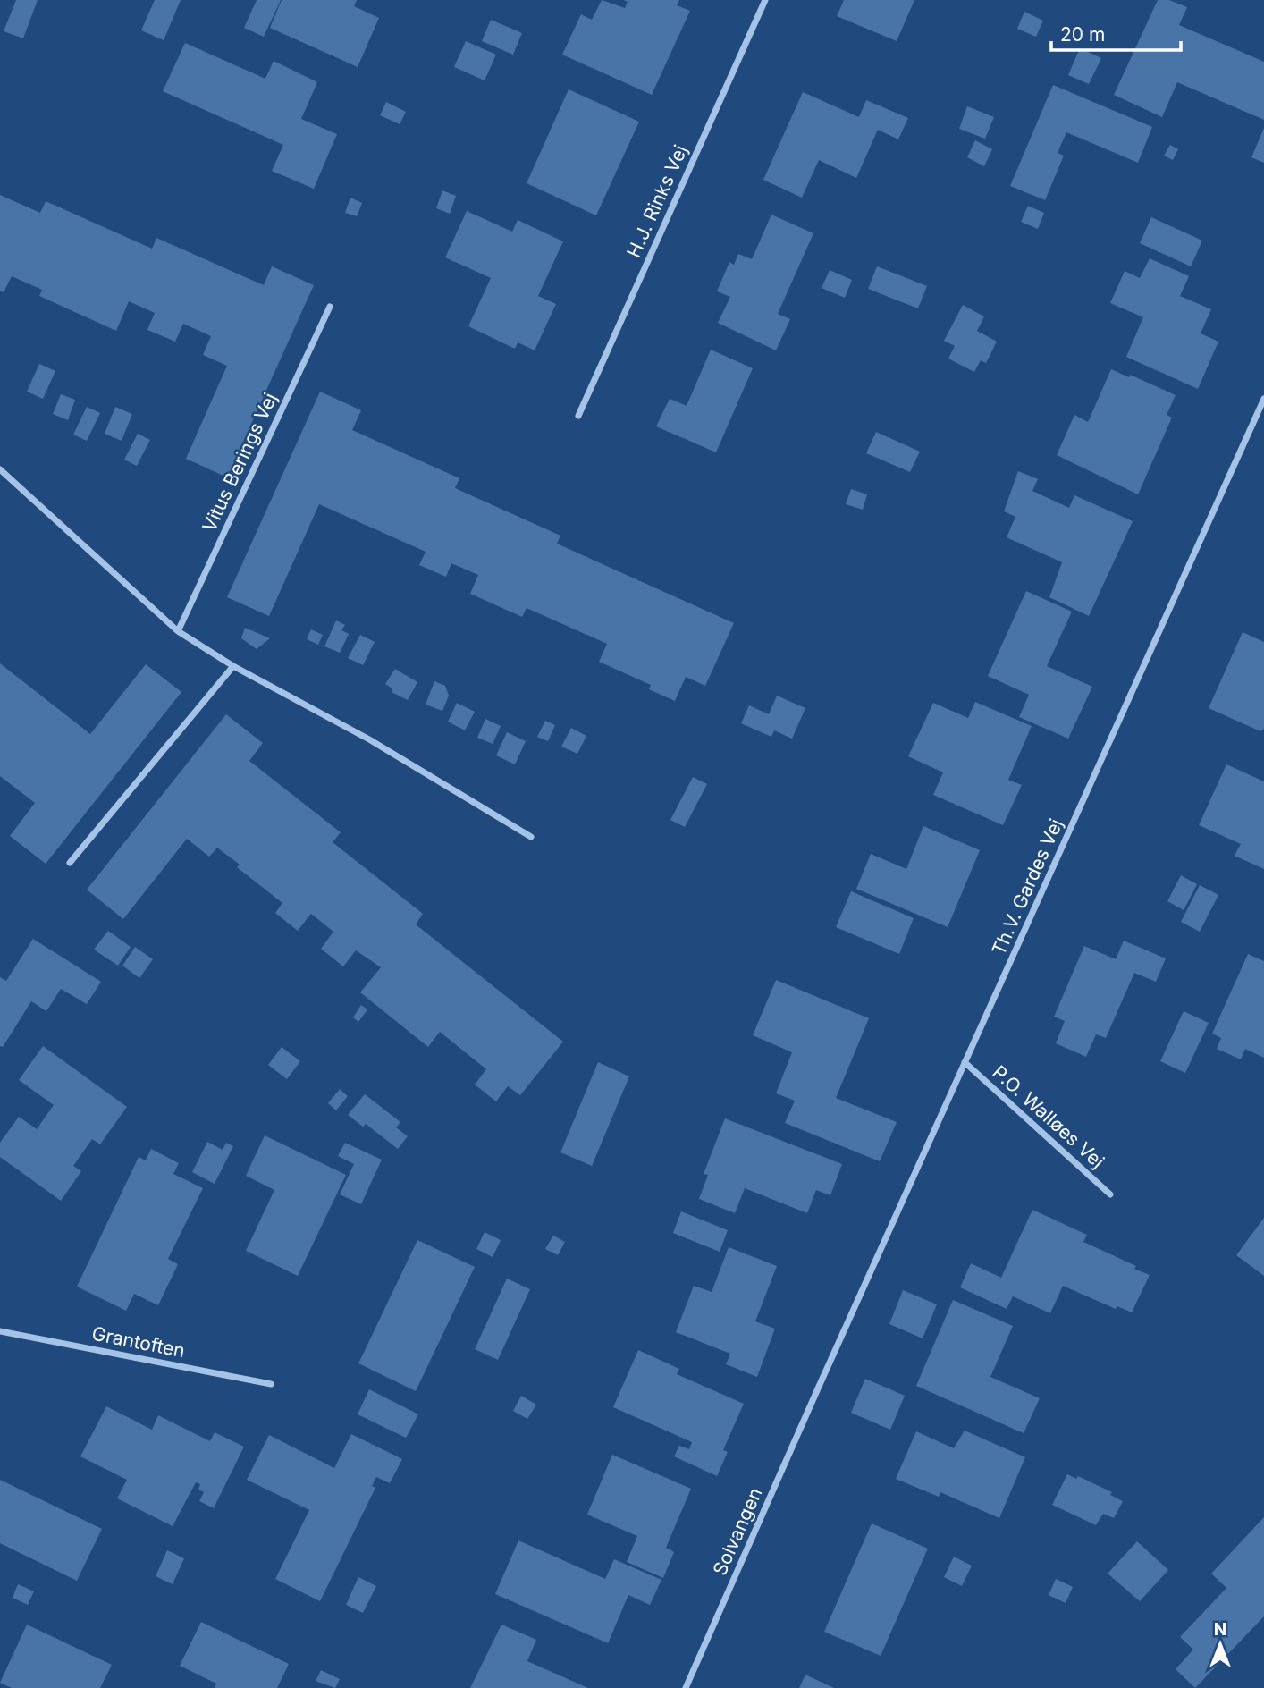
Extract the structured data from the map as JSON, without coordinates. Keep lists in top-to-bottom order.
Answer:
{
  "streets": {
    "street": [
      "H.J. Rinks Vej",
      "Vitus Berings Vej",
      "Th.V. Gardes Vej",
      "P.O. Walløes Vej",
      "Grantoften",
      "Solvangen"
    ]
  },
  "crossings": [
    ["Th.V. Gardes Vej", "P.O. Walløes Vej"],
    ["Th.V. Gardes Vej", "Solvangen"]
  ],
  "scale_bar": "20 m",
  "north": "top"
}
